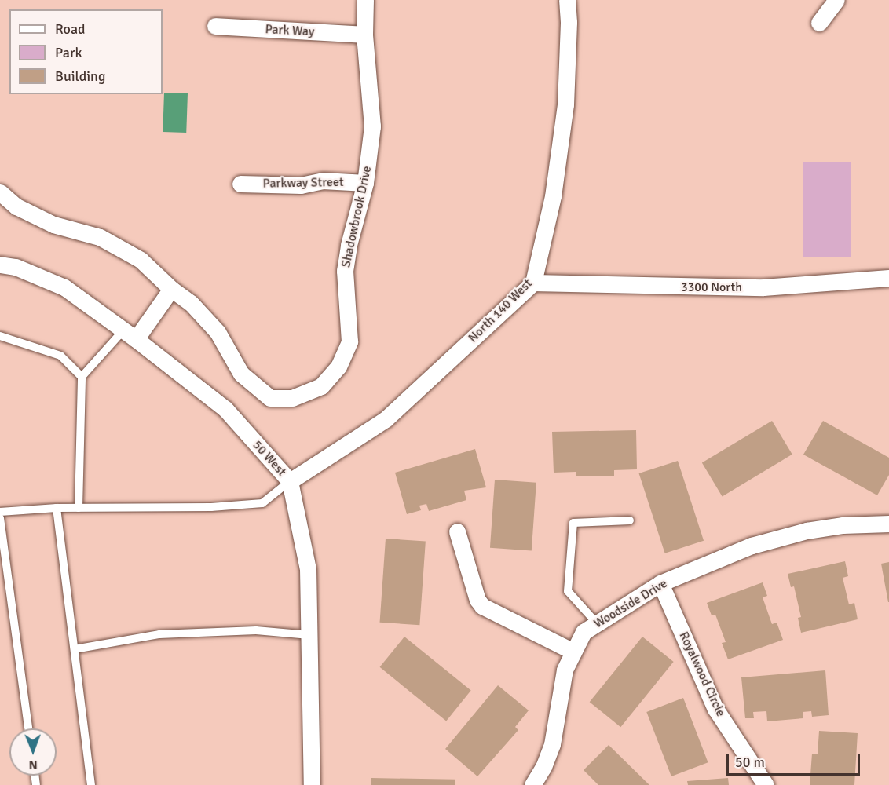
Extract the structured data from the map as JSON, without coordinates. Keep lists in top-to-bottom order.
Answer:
{
  "streets": {
    "street": [
      "Park Way",
      "Parkway Street",
      "Shadowbrook Drive",
      "3300 North",
      "North 140 West",
      "50 West",
      "Woodside Drive",
      "Royalwood Circle"
    ]
  },
  "crossings": [
    ["Park Way", "Shadowbrook Drive"],
    ["Parkway Street", "Shadowbrook Drive"],
    ["3300 North", "North 140 West"],
    ["North 140 West", "50 West"],
    ["Woodside Drive", "Royalwood Circle"]
  ],
  "legend": ["Road", "Park", "Building"],
  "scale_bar": "50 m",
  "north": "bottom"
}
